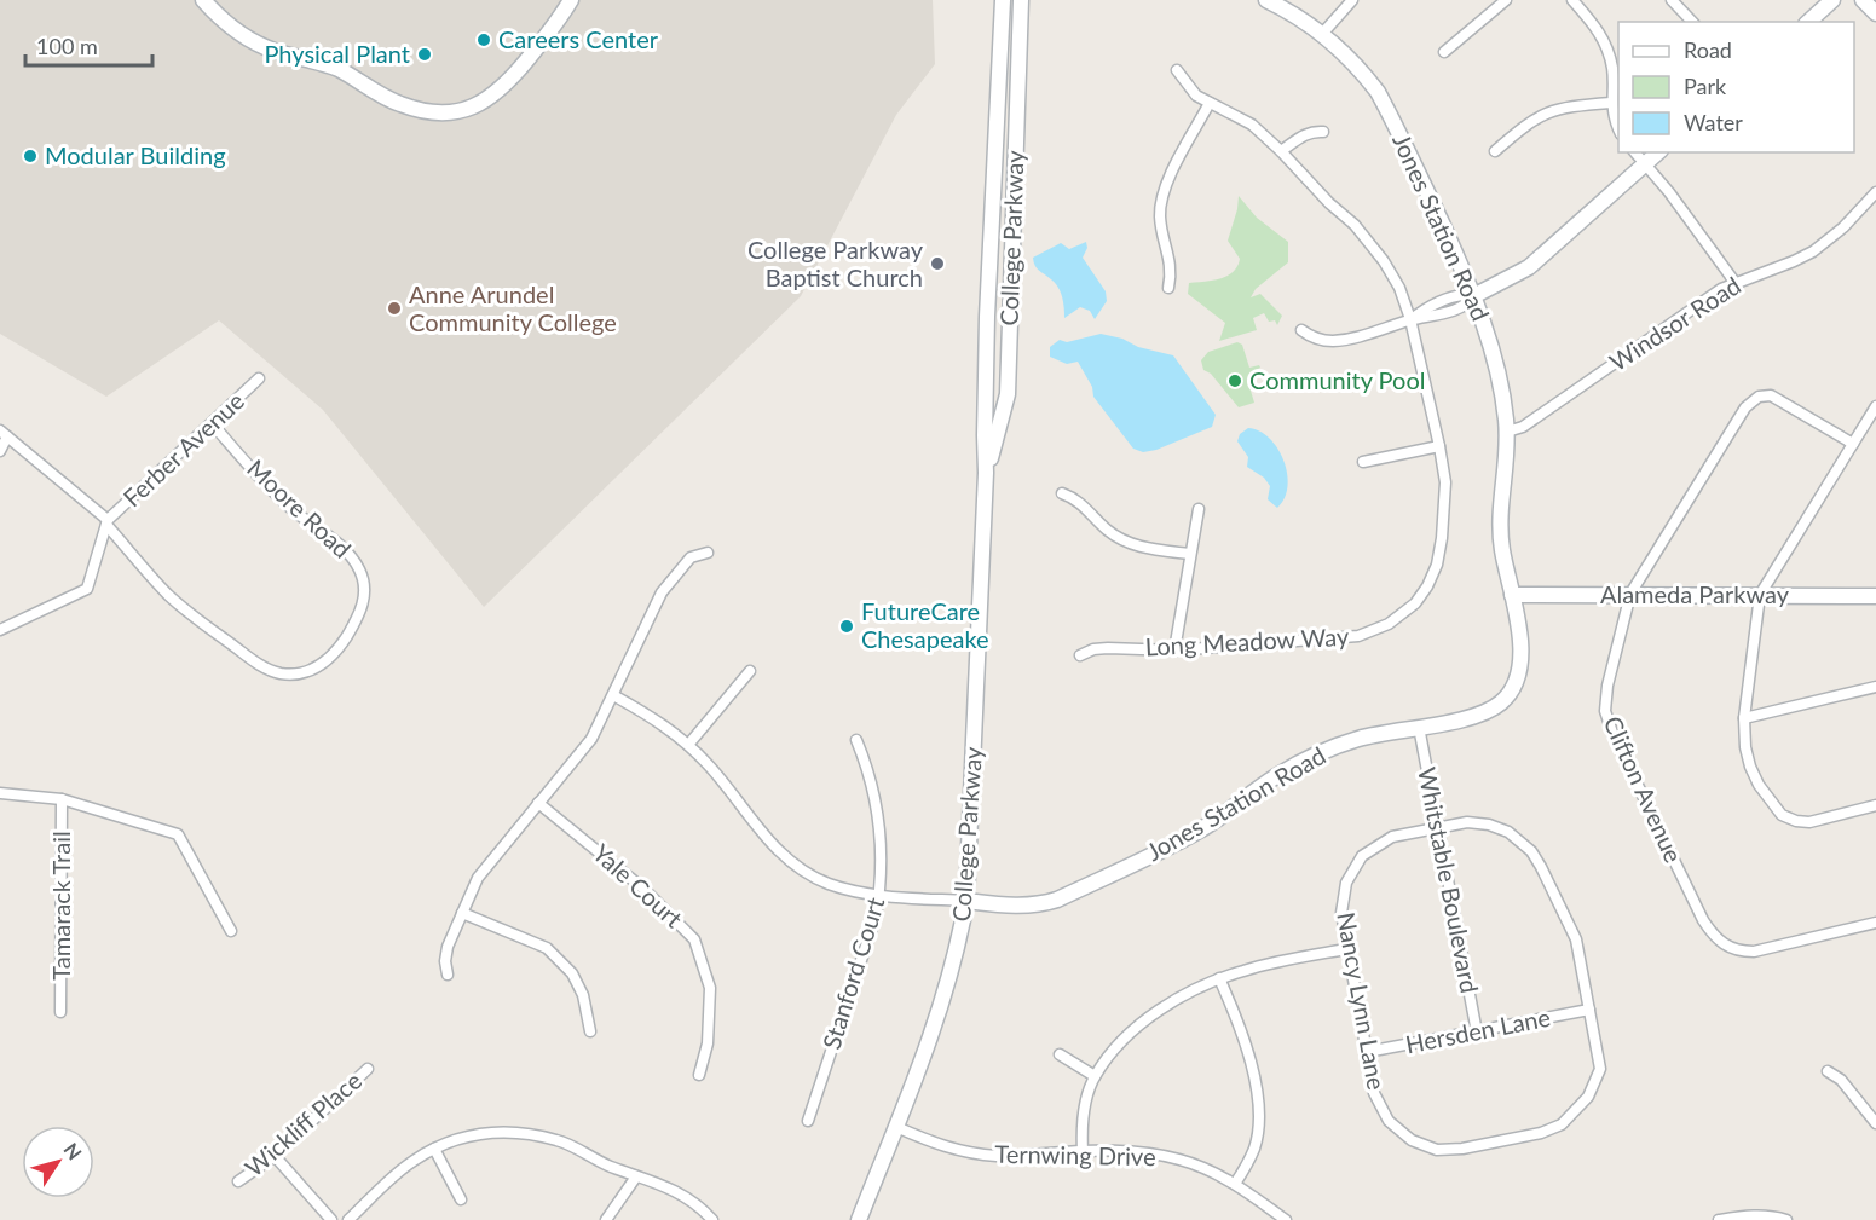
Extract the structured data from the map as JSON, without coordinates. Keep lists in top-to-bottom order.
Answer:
{
  "streets": {
    "street": [
      "Jones Station Road",
      "College Parkway",
      "Windsor Road",
      "Ferber Avenue",
      "Moore Road",
      "Alameda Parkway",
      "Long Meadow Way",
      "Clifton Avenue",
      "Whitstable Boulevard",
      "Yale Court",
      "Tamarack Trail",
      "Stanford Court",
      "Nancy Lynn Lane",
      "Hersden Lane",
      "Wickliff Place",
      "Ternwing Drive"
    ]
  },
  "crossings": [
    ["Jones Station Road", "College Parkway"],
    ["Jones Station Road", "Windsor Road"],
    ["Jones Station Road", "Alameda Parkway"],
    ["Jones Station Road", "Whitstable Boulevard"],
    ["College Parkway", "Ternwing Drive"],
    ["Ferber Avenue", "Moore Road"],
    ["Alameda Parkway", "Clifton Avenue"],
    ["Whitstable Boulevard", "Nancy Lynn Lane"],
    ["Whitstable Boulevard", "Hersden Lane"],
    ["Nancy Lynn Lane", "Hersden Lane"]
  ],
  "places": [
    "Careers Center",
    "Physical Plant",
    "Modular Building",
    "College Parkway Baptist Church",
    "Anne Arundel Community College",
    "Community Pool",
    "FutureCare Chesapeake"
  ],
  "legend": ["Road", "Park", "Water"],
  "scale_bar": "100 m",
  "north": "top right"
}
